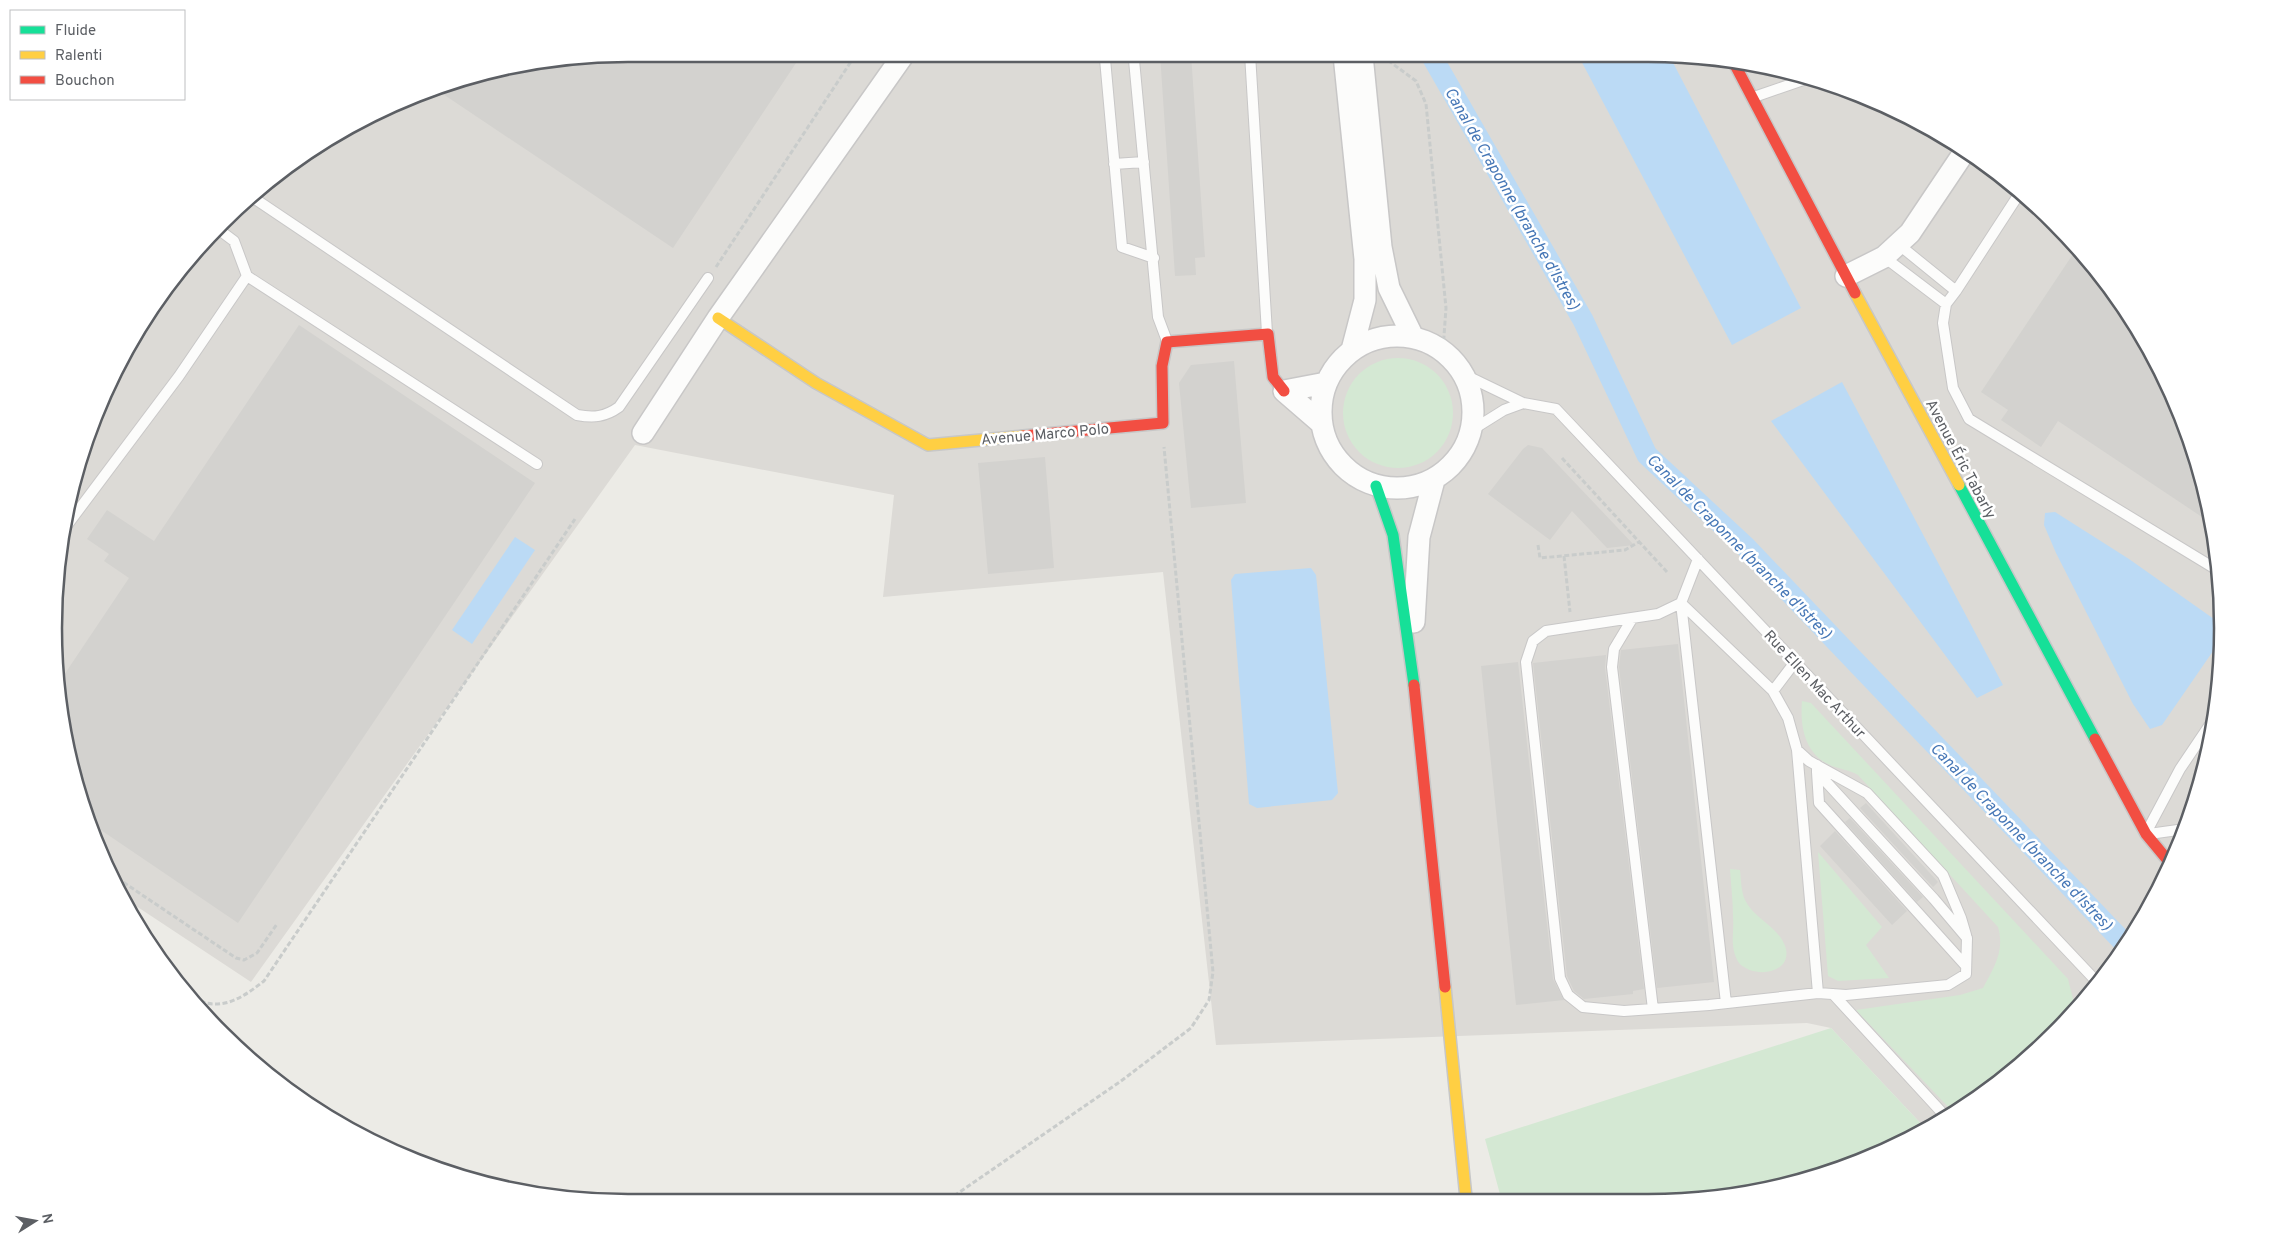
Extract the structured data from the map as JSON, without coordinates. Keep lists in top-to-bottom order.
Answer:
{
  "streets": {
    "street": ["Avenue Marco Polo", "Avenue Éric Tabarly"],
    "lane": ["Rue Ellen Mac Arthur"]
  },
  "water": ["Canal de Craponne (branche d'Istres)"],
  "legend": ["Fluide", "Ralenti", "Bouchon"],
  "north": "right"
}
